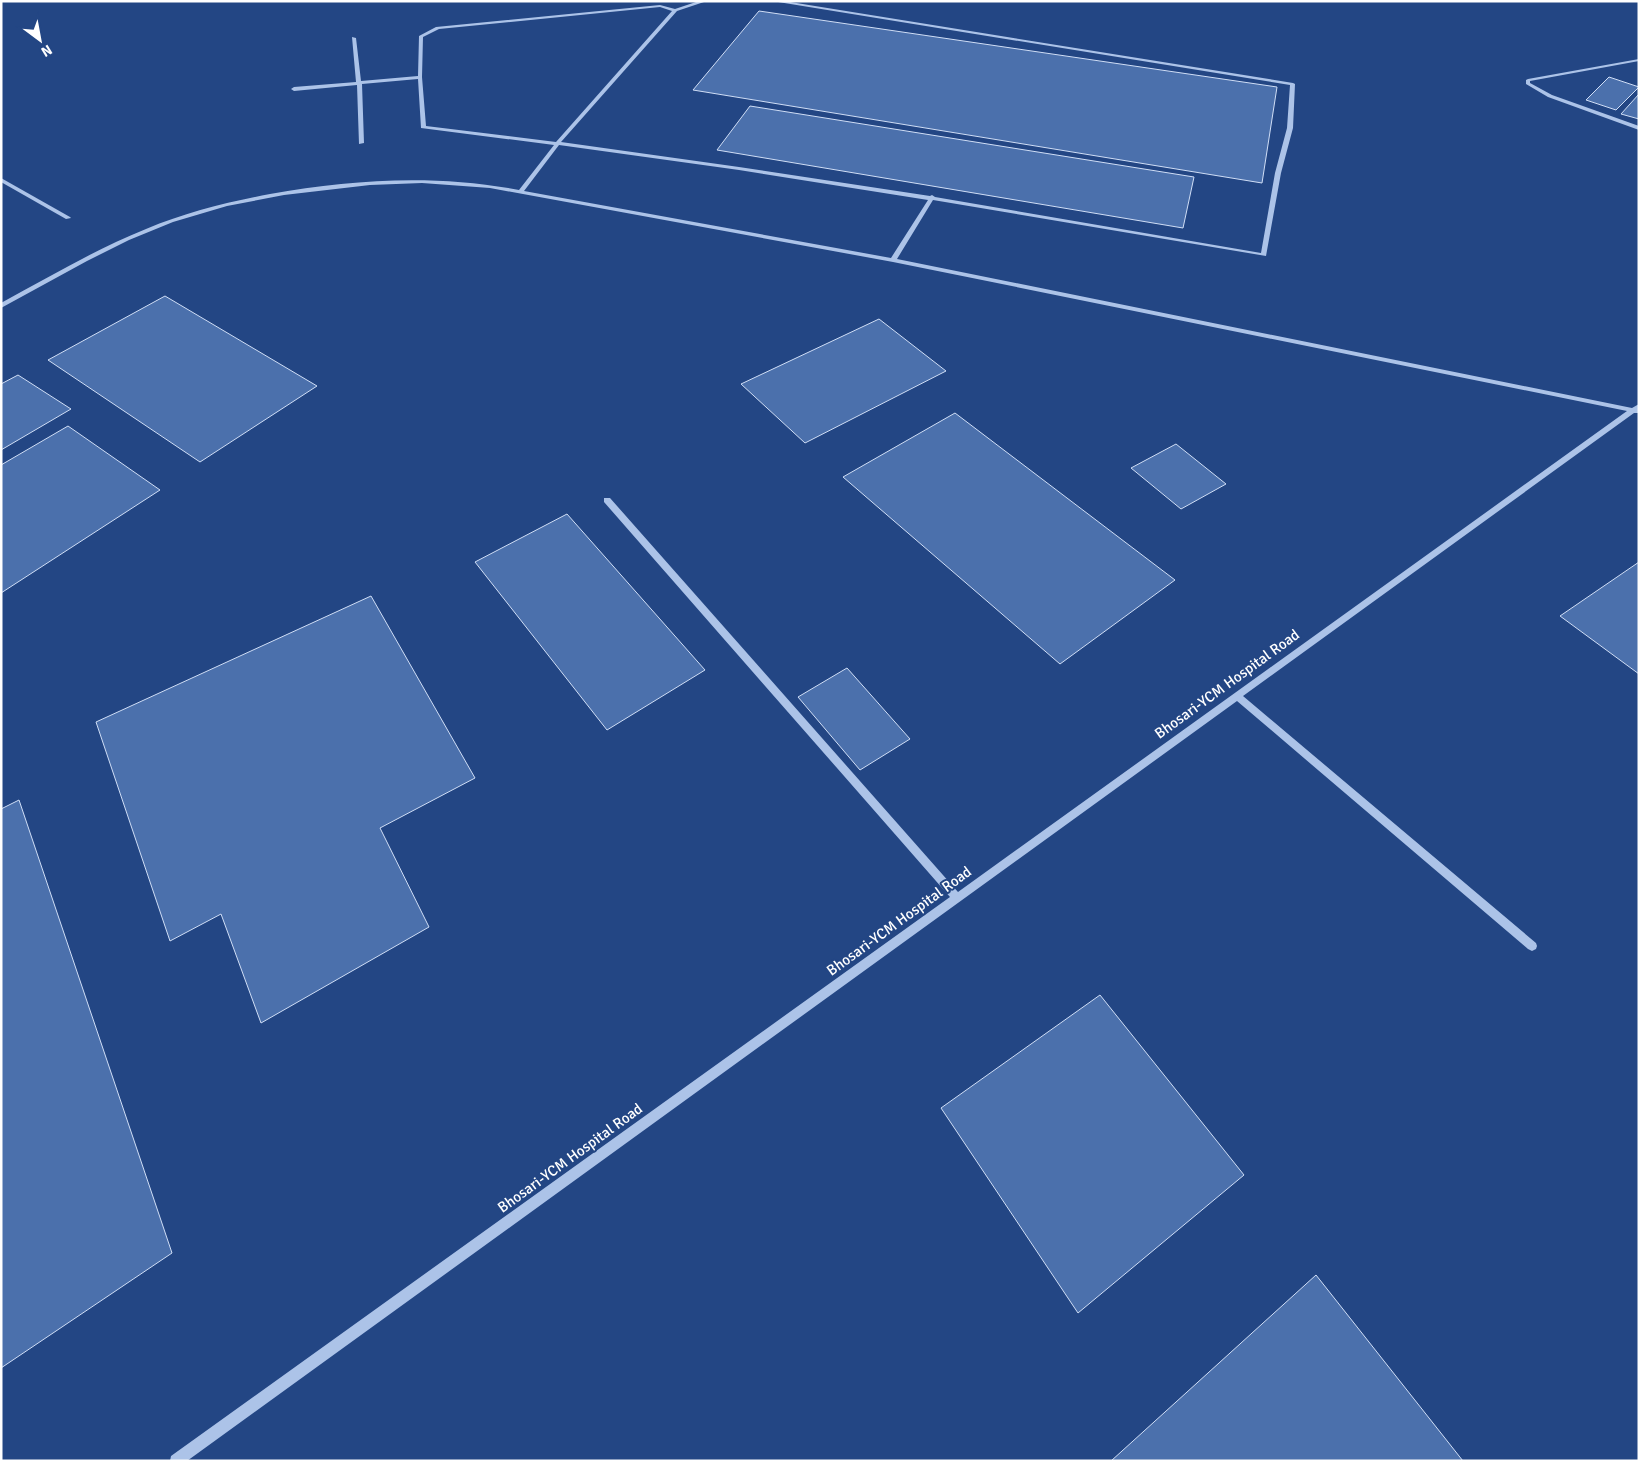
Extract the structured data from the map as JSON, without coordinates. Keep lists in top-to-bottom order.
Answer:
{
  "streets": {
    "street": ["Bhosari-YCM Hospital Road"]
  },
  "north": "bottom right"
}
